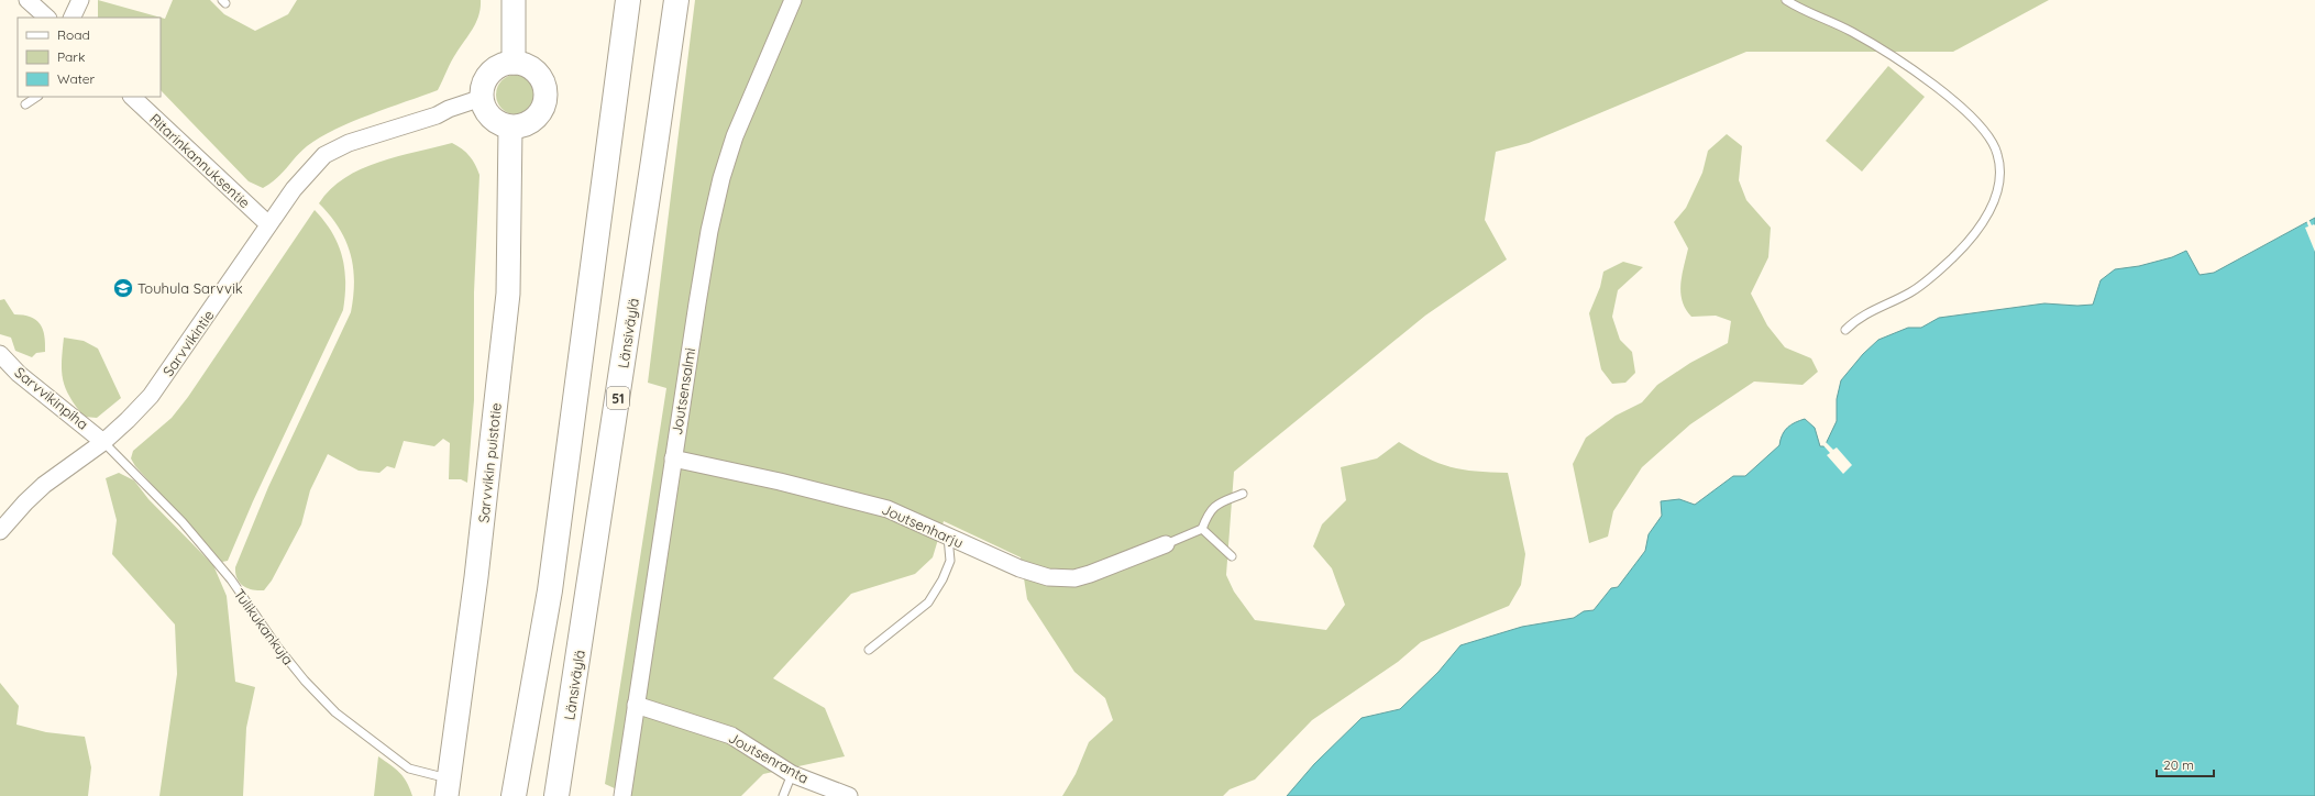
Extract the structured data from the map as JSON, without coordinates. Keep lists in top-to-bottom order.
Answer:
{
  "streets": {
    "highway": ["Länsiväylä", "51"],
    "main road": ["Sarvvikin puistotie"],
    "street": [
      "Ritarinkannuksentie",
      "Sarvvikintie",
      "Joutsensalmi",
      "Sarvvikinpiha",
      "Joutsenharju",
      "Joutsenranta"
    ],
    "lane": ["Tulikukankuja"]
  },
  "crossings": [
    ["Ritarinkannuksentie", "Sarvvikintie"],
    ["Sarvvikintie", "Sarvvikinpiha"],
    ["Sarvvikintie", "Sarvvikin puistotie"],
    ["Sarvvikintie", "Tulikukankuja"],
    ["Joutsensalmi", "Joutsenharju"],
    ["Joutsensalmi", "Joutsenranta"],
    ["Sarvvikinpiha", "Tulikukankuja"],
    ["Sarvvikin puistotie", "Tulikukankuja"]
  ],
  "places": {
    "school or university": ["Touhula Sarvvik"]
  },
  "legend": ["Road", "Park", "Water"],
  "scale_bar": "20 m"
}
